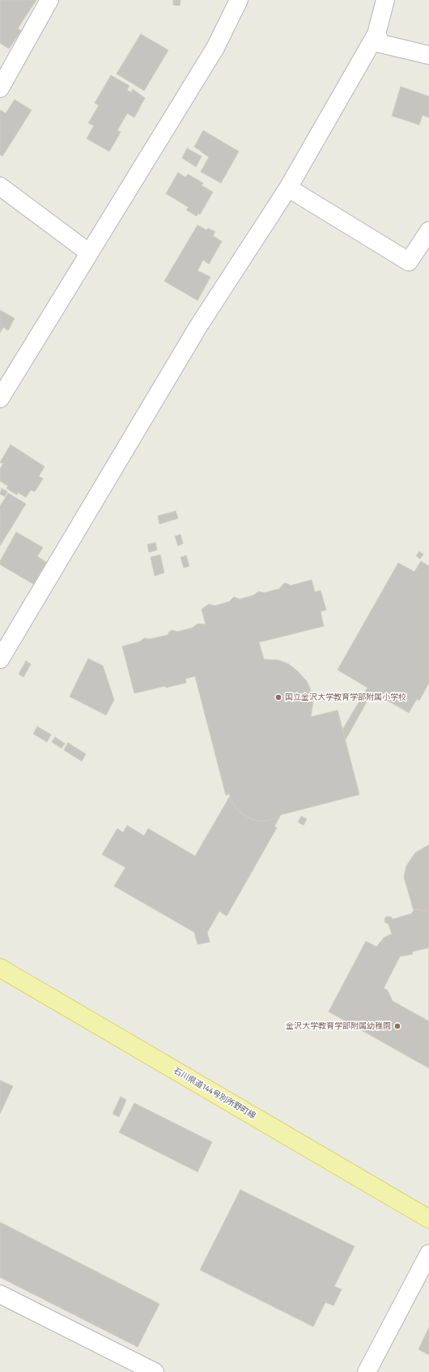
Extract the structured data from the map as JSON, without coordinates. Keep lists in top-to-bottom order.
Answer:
{
  "streets": {
    "main road": ["石川県道144号別所野町線"]
  },
  "places": ["国立金沢大学教育学部附属小学校", "金沢大学教育学部附属幼稚園"]
}
